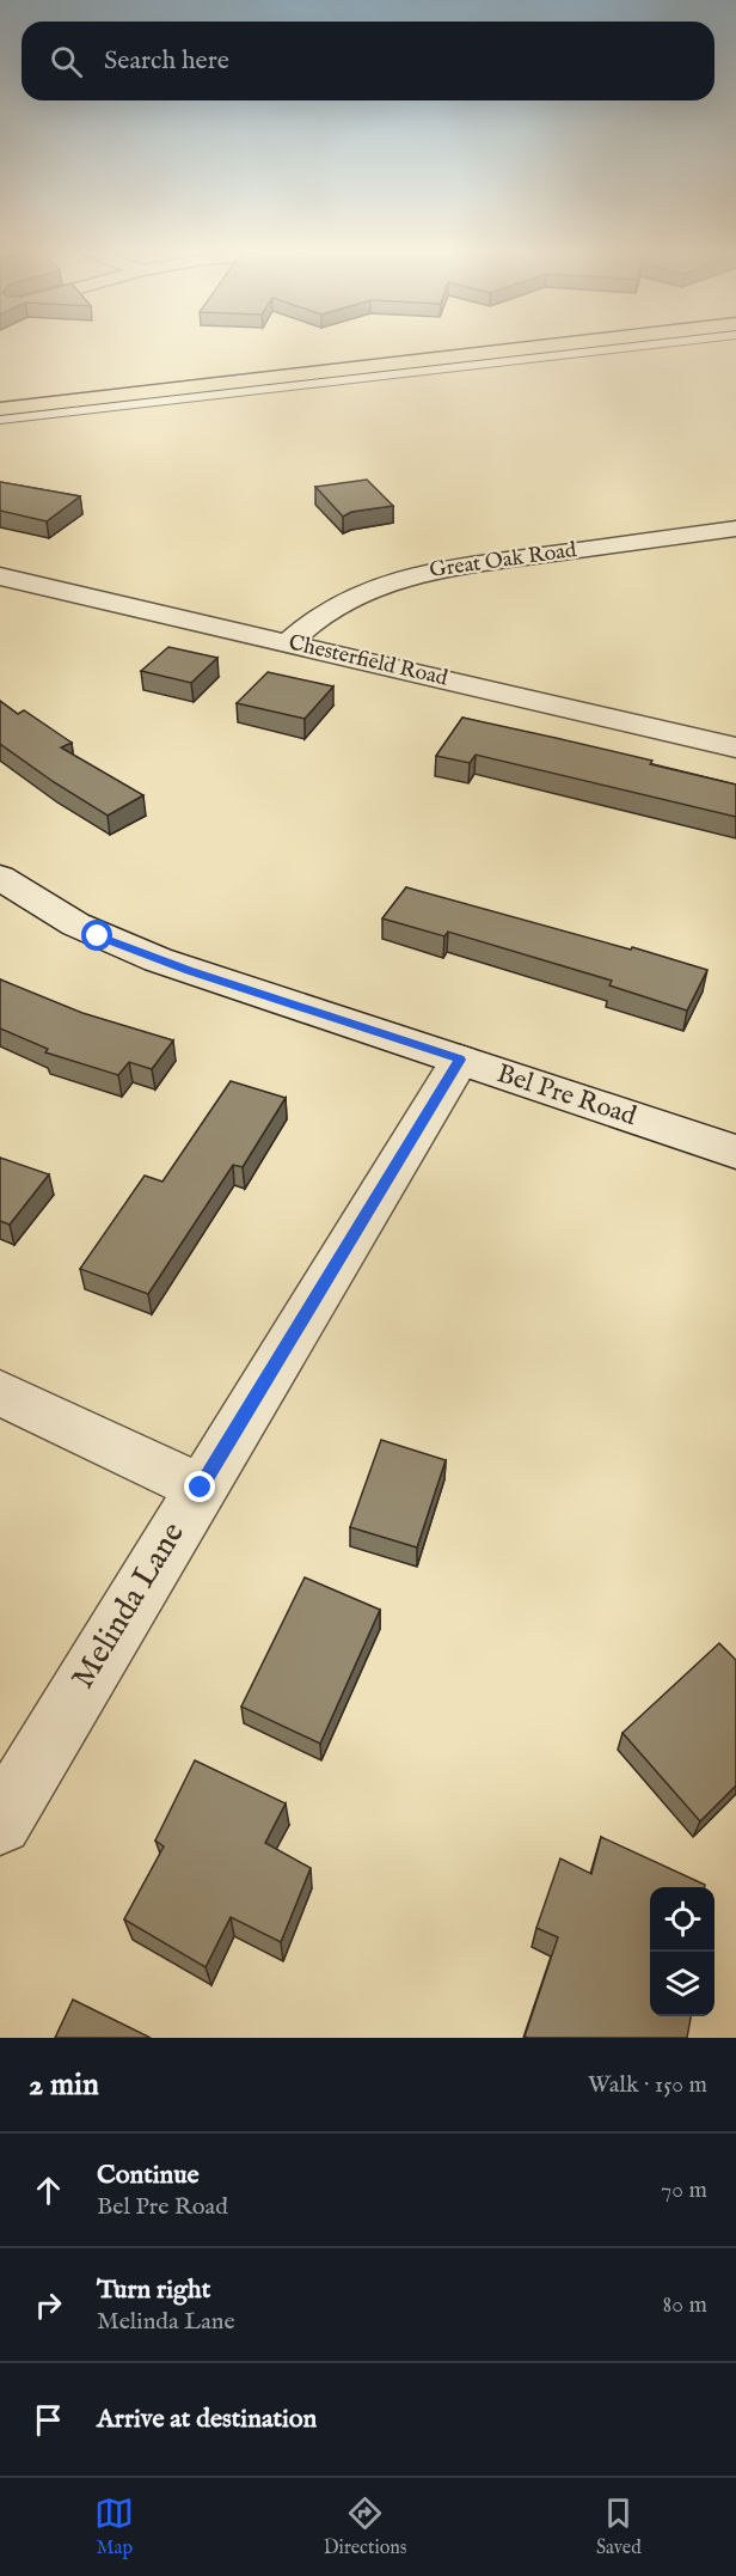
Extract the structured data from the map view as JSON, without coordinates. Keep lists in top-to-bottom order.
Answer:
{
  "streets": {
    "street": [
      "Great Oak Road",
      "Chesterfield Road",
      "Bel Pre Road",
      "Melinda Lane"
    ]
  },
  "crossings": [
    ["Great Oak Road", "Chesterfield Road"],
    ["Bel Pre Road", "Melinda Lane"]
  ],
  "page": {
    "search": "Search here",
    "heading": ["2 min", "Walk · 150 m"],
    "list": [
      ["Continue", "Bel Pre Road", "70 m"],
      ["Turn right", "Melinda Lane", "80 m"],
      "Arrive at destination"
    ],
    "nav": ["Map", "Directions", "Saved"]
  }
}
